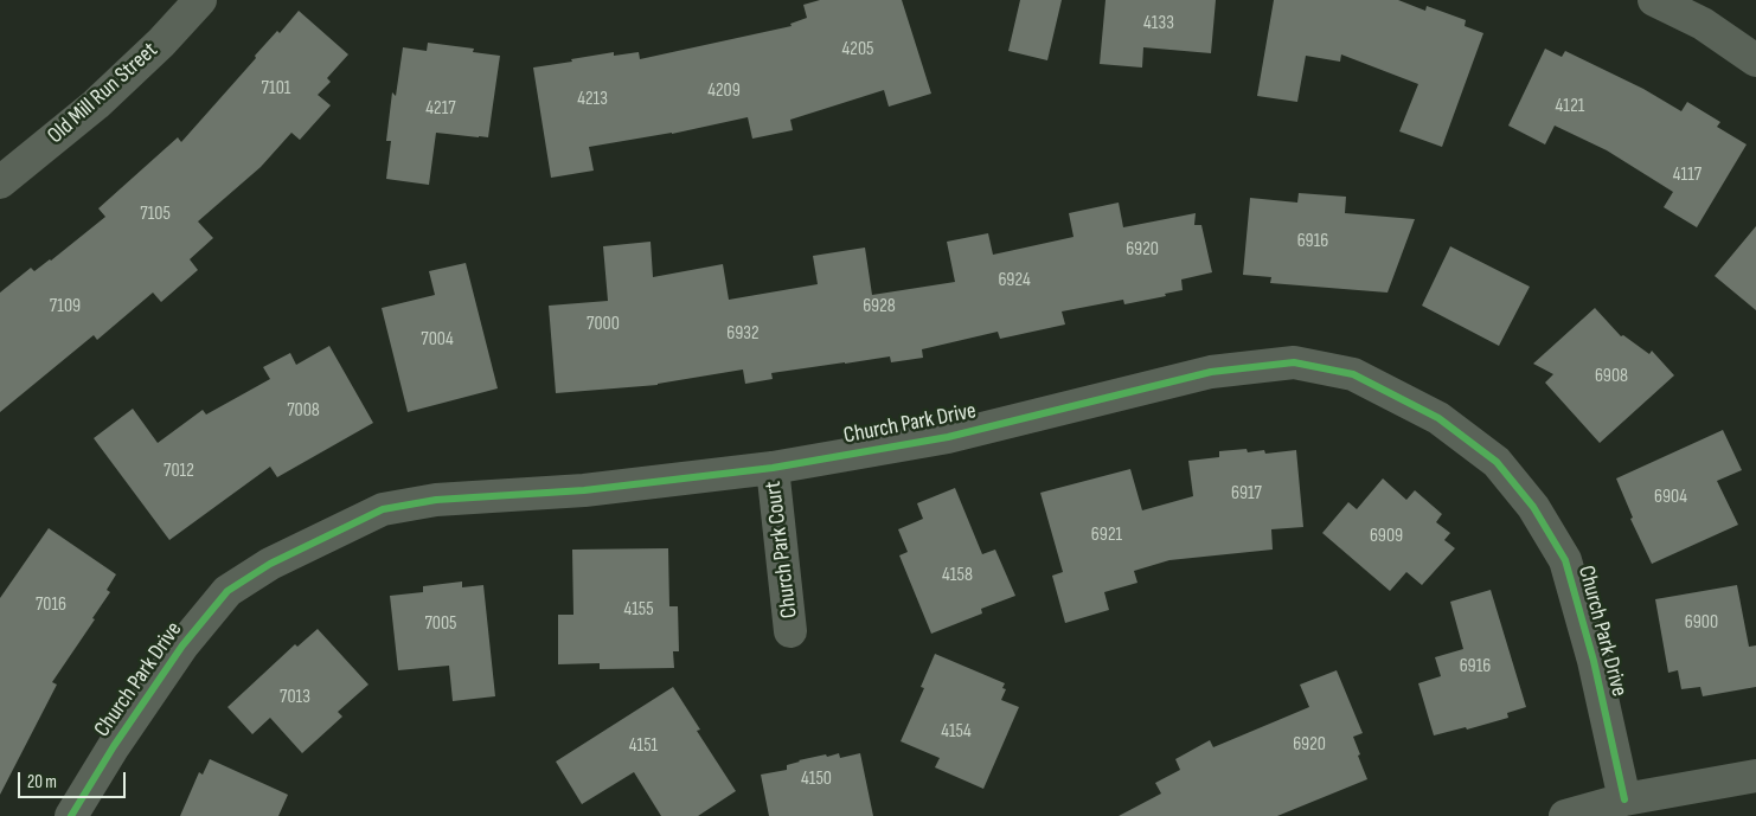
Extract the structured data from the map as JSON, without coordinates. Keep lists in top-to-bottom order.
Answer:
{
  "streets": {
    "street": ["Old Mill Run Street", "Church Park Drive", "Church Park Court"]
  },
  "crossings": [
    ["Church Park Drive", "Church Park Court"]
  ],
  "house_numbers": [
    "4133",
    "4205",
    "7101",
    "4209",
    "4213",
    "4121",
    "4217",
    "4117",
    "7105",
    "6916",
    "6920",
    "6924",
    "7109",
    "6928",
    "7000",
    "6932",
    "7004",
    "6908",
    "7008",
    "7012",
    "6917",
    "6904",
    "6921",
    "6909",
    "4158",
    "7016",
    "4155",
    "6900",
    "7005",
    "6916",
    "7013",
    "4154",
    "6920",
    "4151",
    "4150"
  ],
  "scale_bar": "20 m"
}
